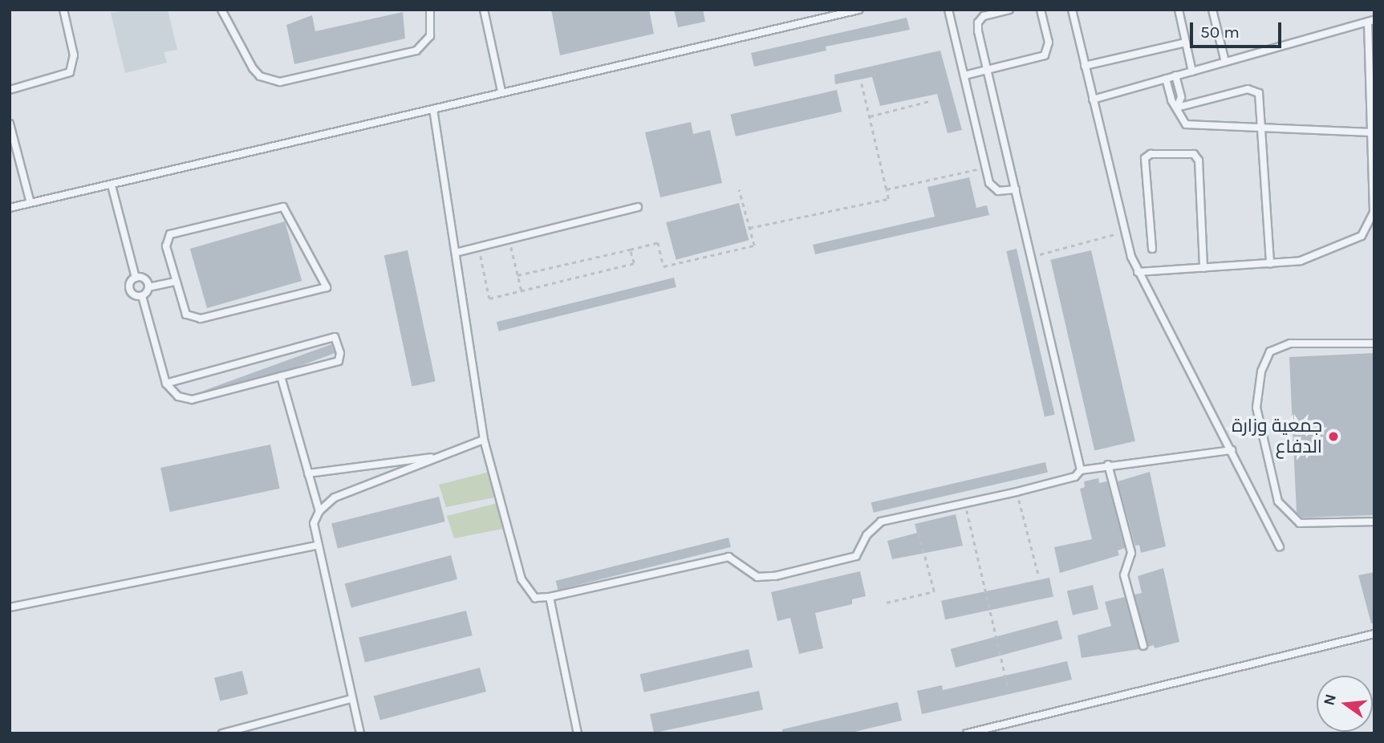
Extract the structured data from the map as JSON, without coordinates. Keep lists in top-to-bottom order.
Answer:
{
  "places": ["جمعية وزارة الدفاع"],
  "scale_bar": "50 m",
  "north": "left"
}
